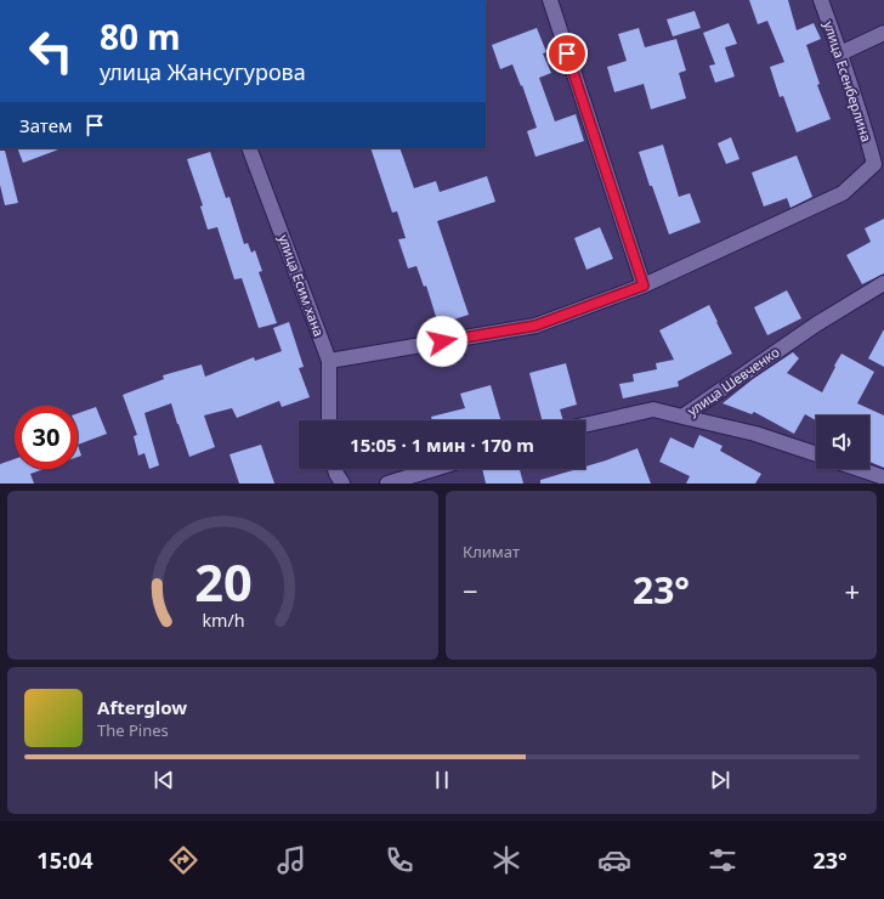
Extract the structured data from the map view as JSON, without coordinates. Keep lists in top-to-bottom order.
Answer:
{
  "streets": {
    "street": ["улица Есенберлина", "улица Есим хана", "улица Шевченко"]
  },
  "page": {
    "turn": ["80 m", "улица Жансугурова"],
    "then": "Затем",
    "limit": "30",
    "trip": "15:05 · 1 мин · 170 m",
    "tile": "Климат",
    "heat": ["−", "23°", "+"],
    "song": ["Afterglow", "The Pines"],
    "tabs": ["15:04", "23°"],
    "gauge": ["20", "km/h"]
  }
}
